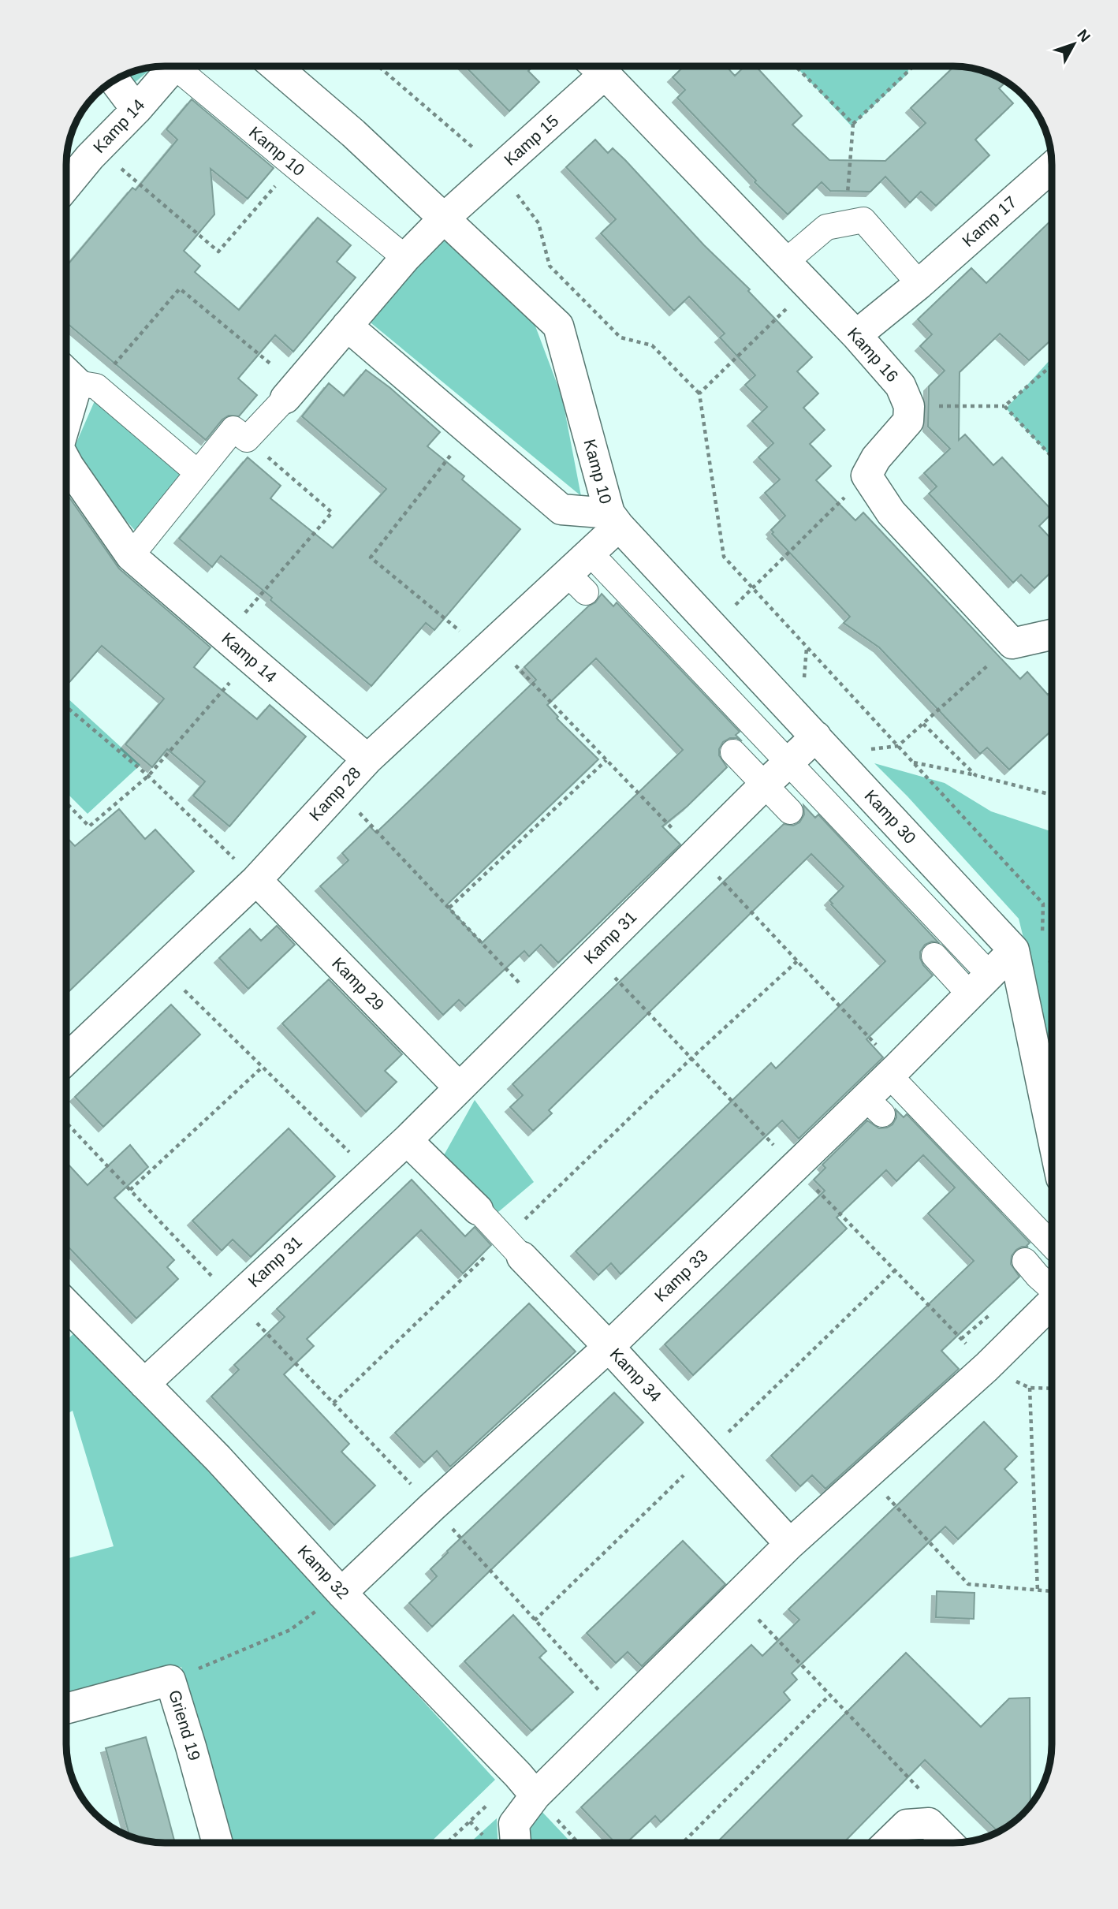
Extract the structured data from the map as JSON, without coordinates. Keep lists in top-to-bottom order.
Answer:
{
  "streets": {
    "street": [
      "Kamp 14",
      "Kamp 15",
      "Kamp 10",
      "Kamp 17",
      "Kamp 16",
      "Kamp 28",
      "Kamp 30",
      "Kamp 31",
      "Kamp 29",
      "Kamp 33",
      "Kamp 34",
      "Kamp 32",
      "Griend 19"
    ]
  },
  "crossings": [
    ["Kamp 14", "Kamp 28"],
    ["Kamp 15", "Kamp 10"],
    ["Kamp 10", "Kamp 28"],
    ["Kamp 10", "Kamp 30"],
    ["Kamp 17", "Kamp 16"],
    ["Kamp 28", "Kamp 30"],
    ["Kamp 28", "Kamp 29"],
    ["Kamp 30", "Kamp 31"],
    ["Kamp 30", "Kamp 33"],
    ["Kamp 31", "Kamp 29"],
    ["Kamp 31", "Kamp 32"],
    ["Kamp 33", "Kamp 34"],
    ["Kamp 33", "Kamp 32"]
  ],
  "north": "top right"
}
